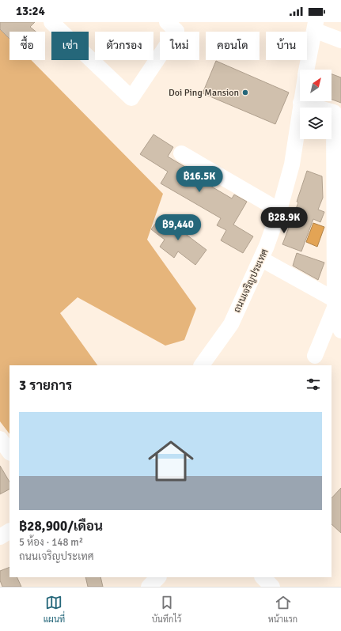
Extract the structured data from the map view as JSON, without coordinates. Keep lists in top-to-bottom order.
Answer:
{
  "streets": {
    "street": ["ถนนเจริญประเทศ"]
  },
  "places": ["Doi Ping Mansion"],
  "north": "top right",
  "page": {
    "status": "13:24",
    "chip": [
      "ซื้อ",
      "เช่า",
      "ตัวกรอง",
      "ใหม่",
      "คอนโด",
      "บ้าน"
    ],
    "price": ["฿16.5K", "฿28.9K", "฿9,440"],
    "heading": "3 รายการ",
    "list": [
      {
        "name": "฿28,900/เดือน",
        "note": "5 ห้อง · 148 m² · ถนนเจริญประเทศ"
      }
    ],
    "tabs": ["แผนที่", "บันทึกไว้", "หน้าแรก"]
  }
}
